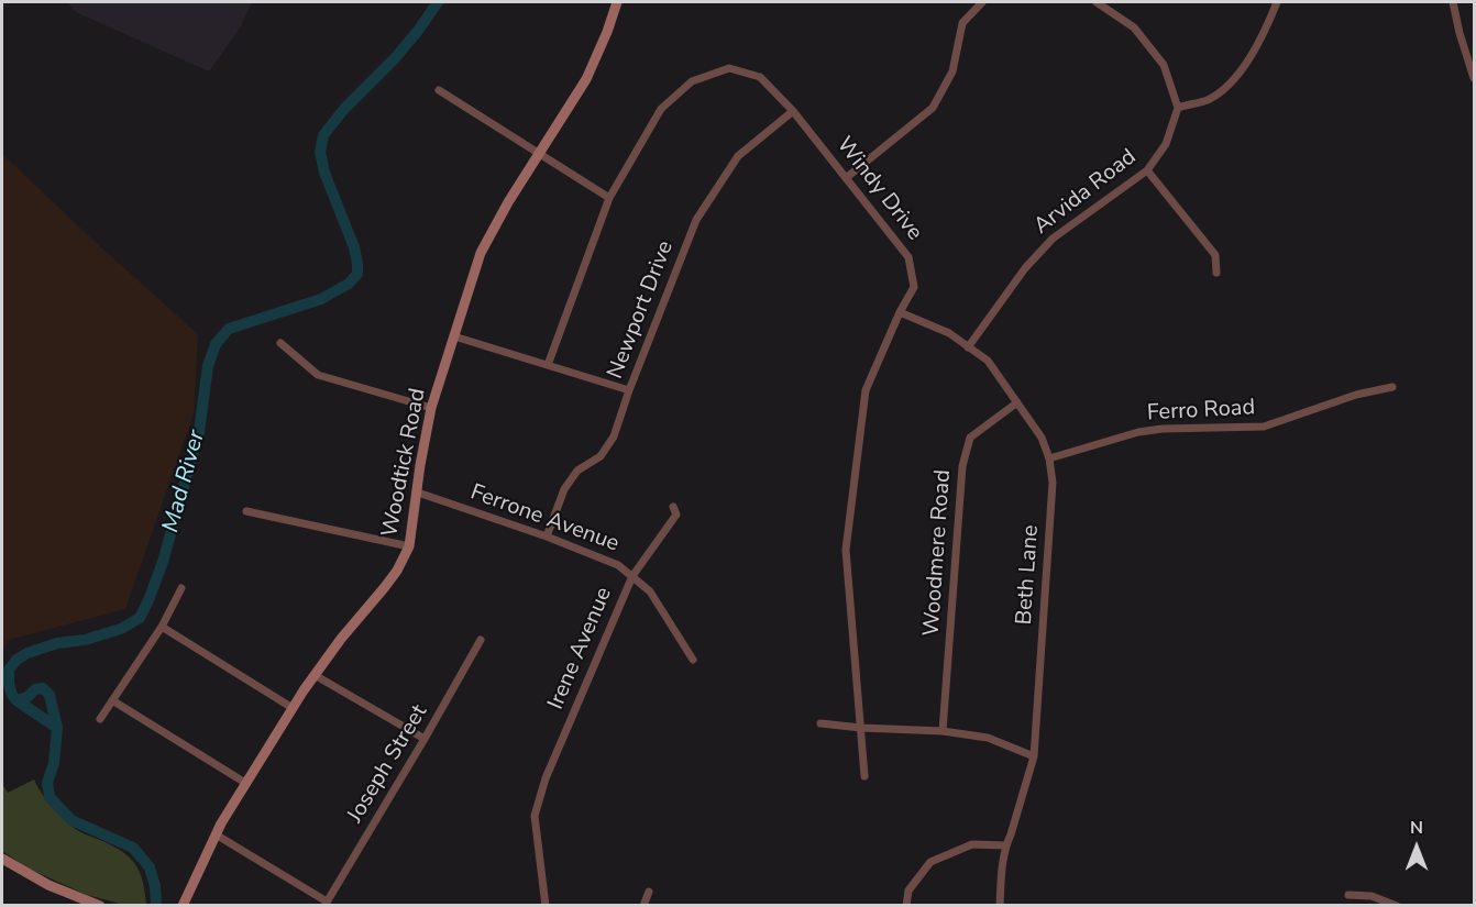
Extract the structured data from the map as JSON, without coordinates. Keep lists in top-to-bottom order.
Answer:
{
  "streets": {
    "main road": ["Woodtick Road"],
    "street": [
      "Windy Drive",
      "Arvida Road",
      "Newport Drive",
      "Ferro Road",
      "Ferrone Avenue",
      "Woodmere Road",
      "Beth Lane",
      "Irene Avenue",
      "Joseph Street"
    ]
  },
  "crossings": [
    ["Windy Drive", "Newport Drive"],
    ["Windy Drive", "Beth Lane"],
    ["Arvida Road", "Beth Lane"],
    ["Newport Drive", "Ferrone Avenue"],
    ["Ferro Road", "Beth Lane"],
    ["Woodtick Road", "Ferrone Avenue"],
    ["Ferrone Avenue", "Irene Avenue"],
    ["Woodmere Road", "Beth Lane"]
  ],
  "water": ["Mad River"],
  "north": "top"
}
